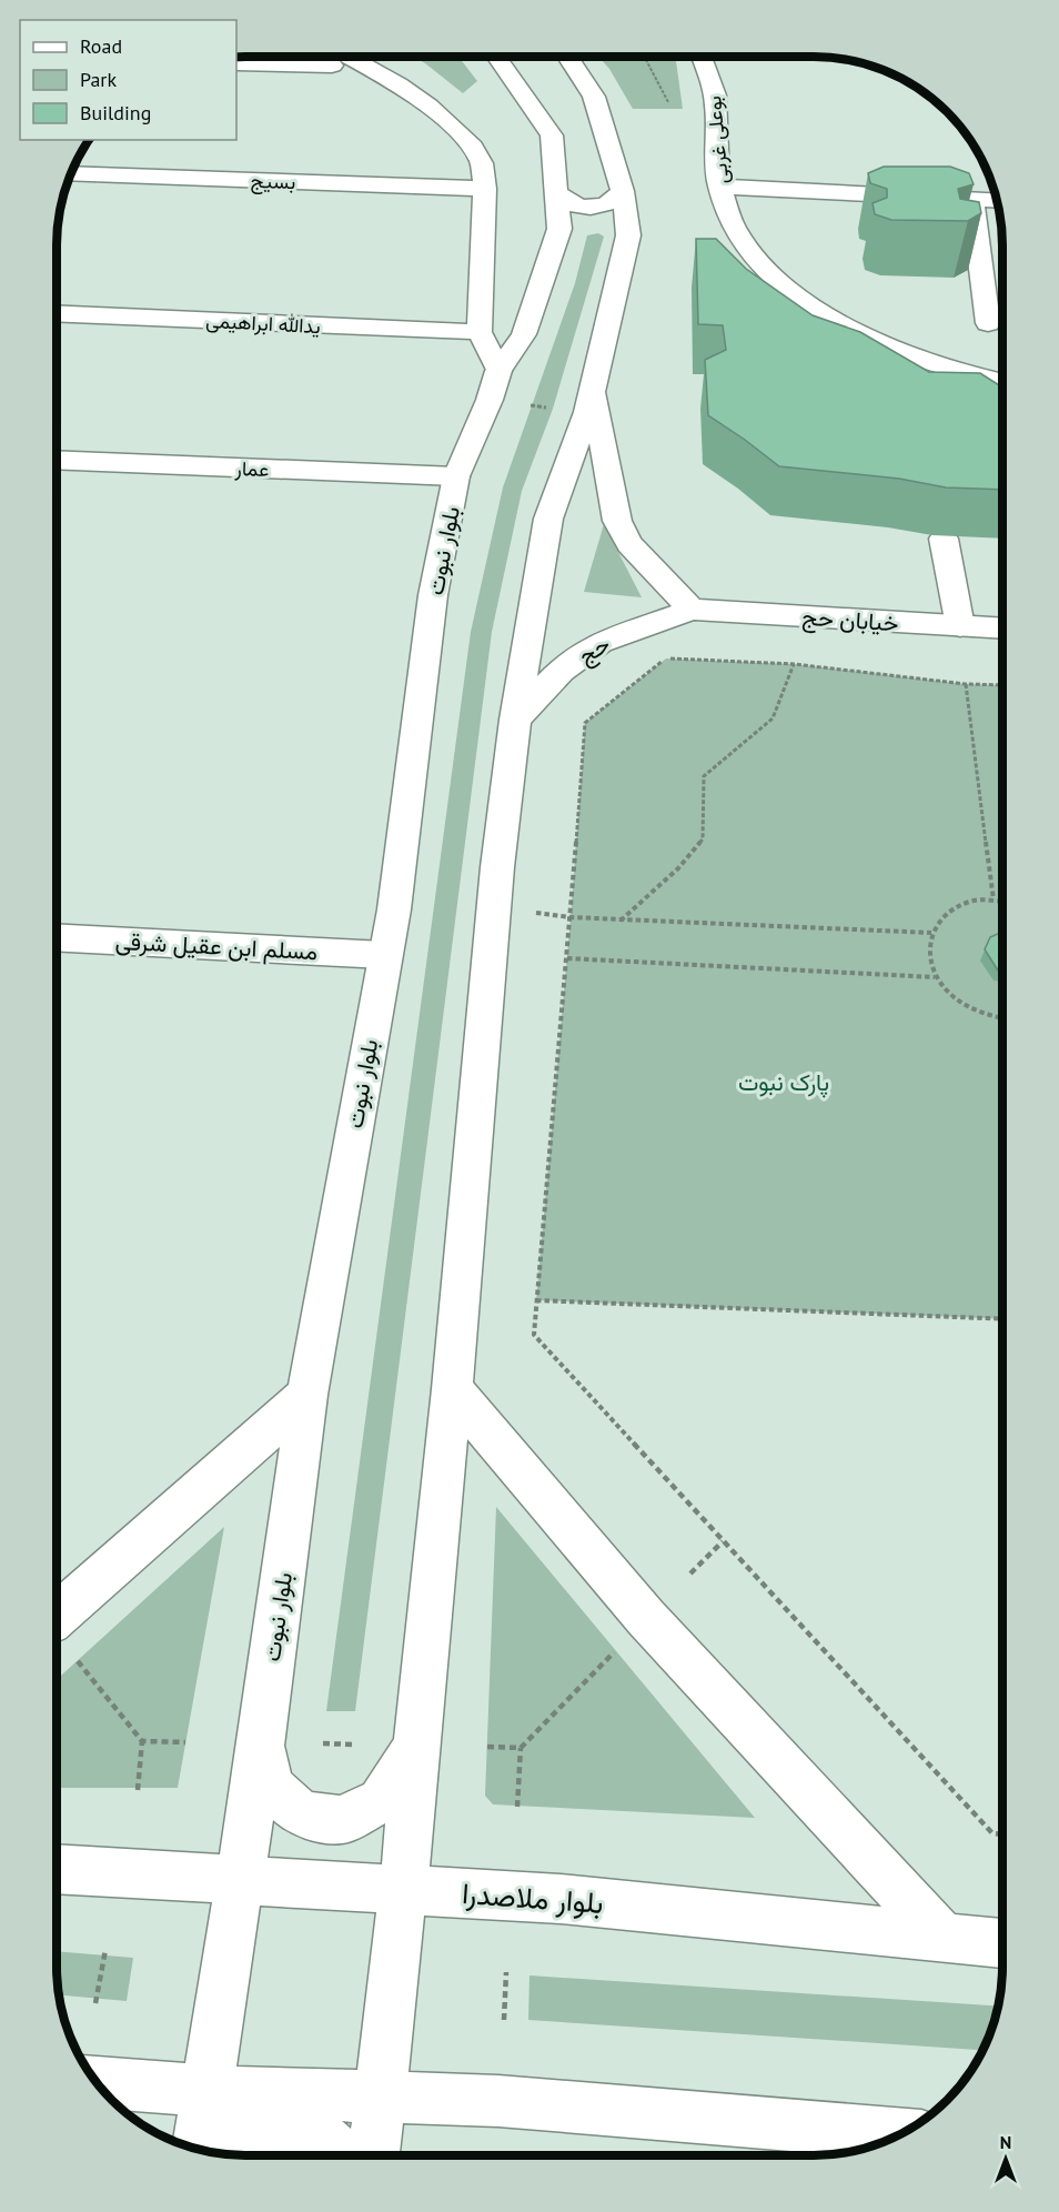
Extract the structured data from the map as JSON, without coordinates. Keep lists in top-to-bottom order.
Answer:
{
  "streets": {
    "main road": [
      "بوعلی غربی",
      "بسیج",
      "یدالله ابراهیمی",
      "عمار",
      "بلوار نبوت",
      "خیابان حج",
      "حج",
      "مسلم ابن عقیل شرقی",
      "بلوار ملاصدرا"
    ]
  },
  "crossings": [
    ["عمار", "بلوار نبوت"],
    ["بلوار نبوت", "مسلم ابن عقیل شرقی"],
    ["بلوار نبوت", "بلوار ملاصدرا"],
    ["خیابان حج", "حج"]
  ],
  "parks": ["پارک نبوت"],
  "legend": ["Road", "Park", "Building"],
  "north": "top"
}
